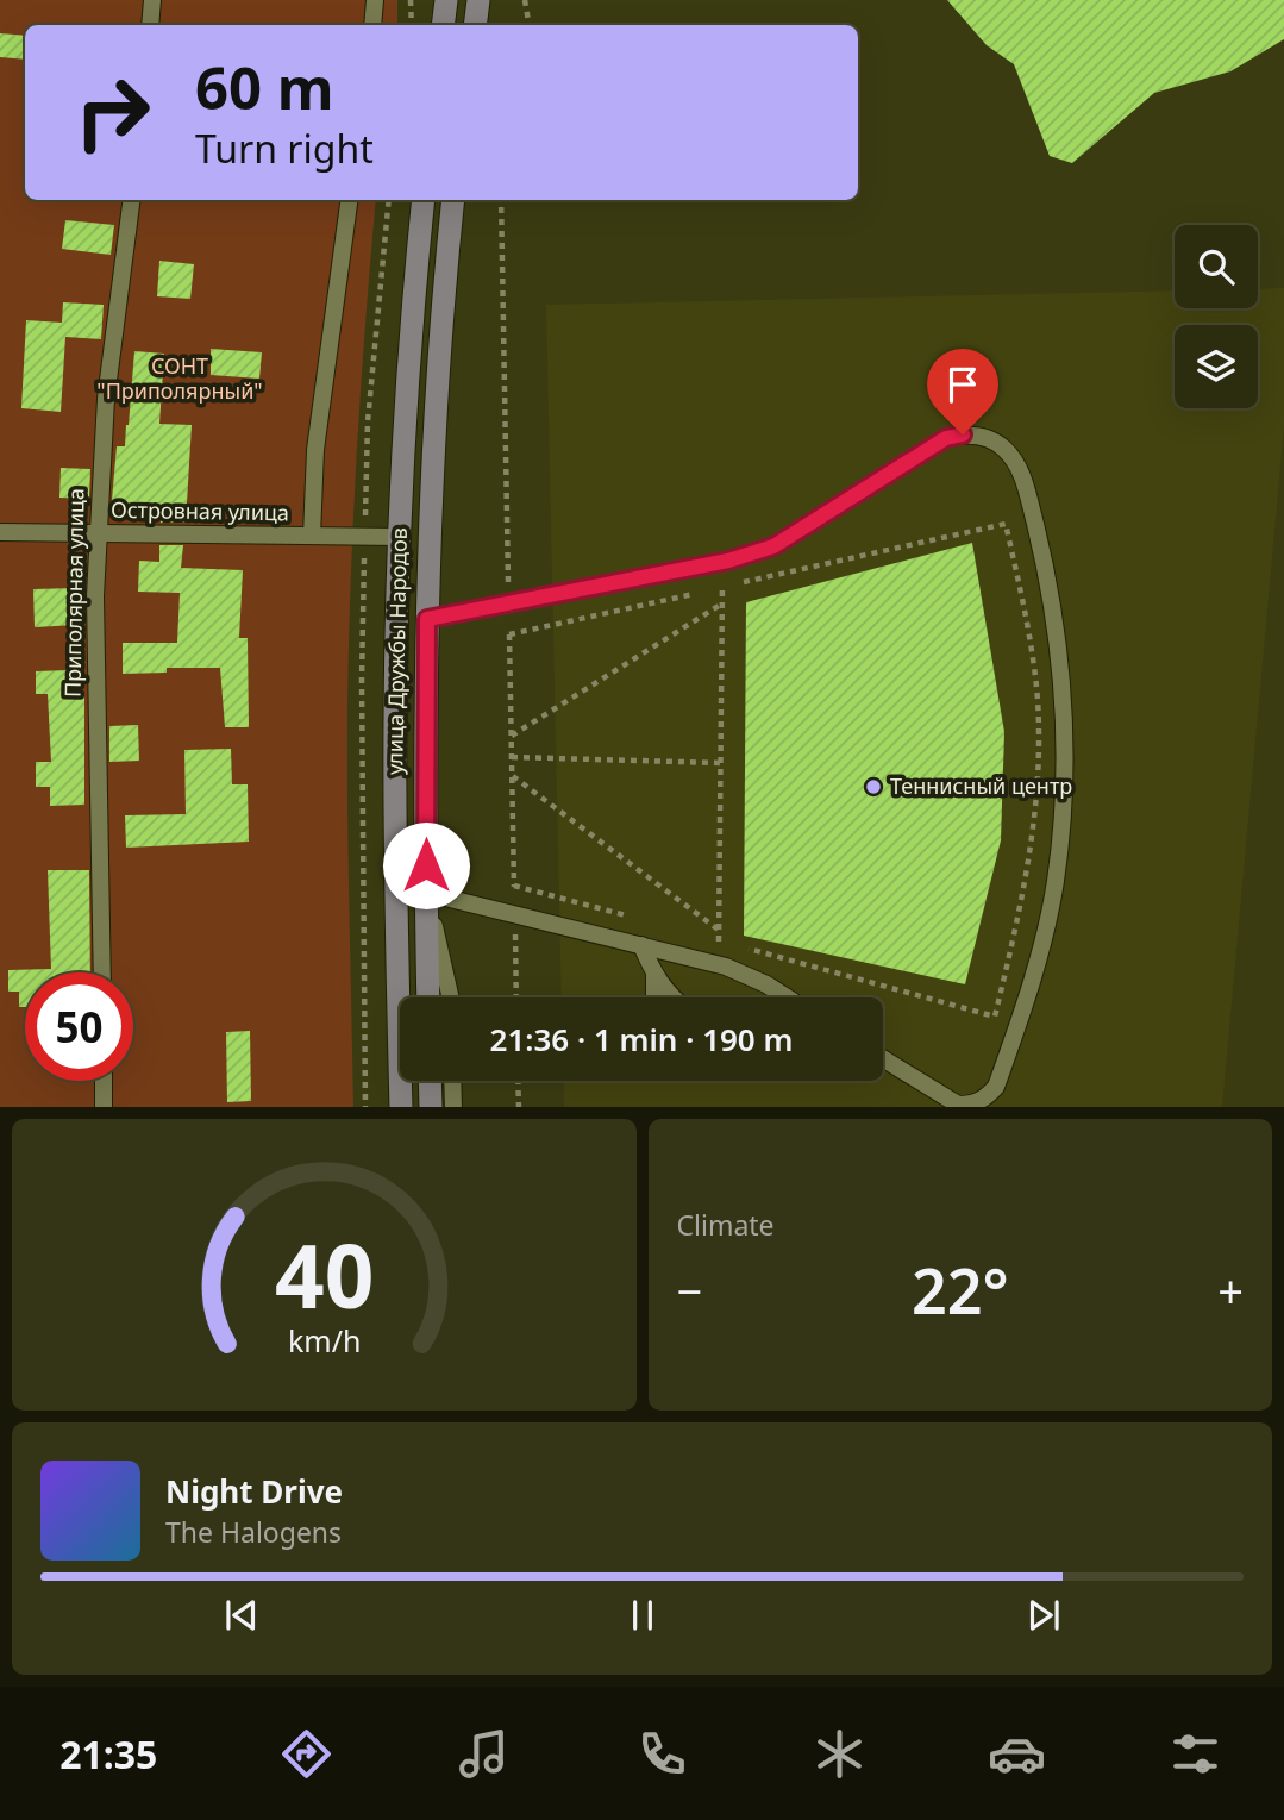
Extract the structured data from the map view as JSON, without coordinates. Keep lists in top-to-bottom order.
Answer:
{
  "streets": {
    "main road": ["улица Дружбы Народов"],
    "lane": ["Островная улица", "Приполярная улица"]
  },
  "crossings": [
    ["Островная улица", "Приполярная улица"],
    ["Островная улица", "улица Дружбы Народов"]
  ],
  "parks": ["СОНТ \"Приполярный\""],
  "places": ["Теннисный центр"],
  "page": {
    "turn": ["60 m", "Turn right"],
    "limit": "50",
    "trip": "21:36 · 1 min · 190 m",
    "tile": "Climate",
    "heat": ["−", "22°", "+"],
    "song": ["Night Drive", "The Halogens"],
    "tabs": "21:35",
    "gauge": ["40", "km/h"]
  }
}
